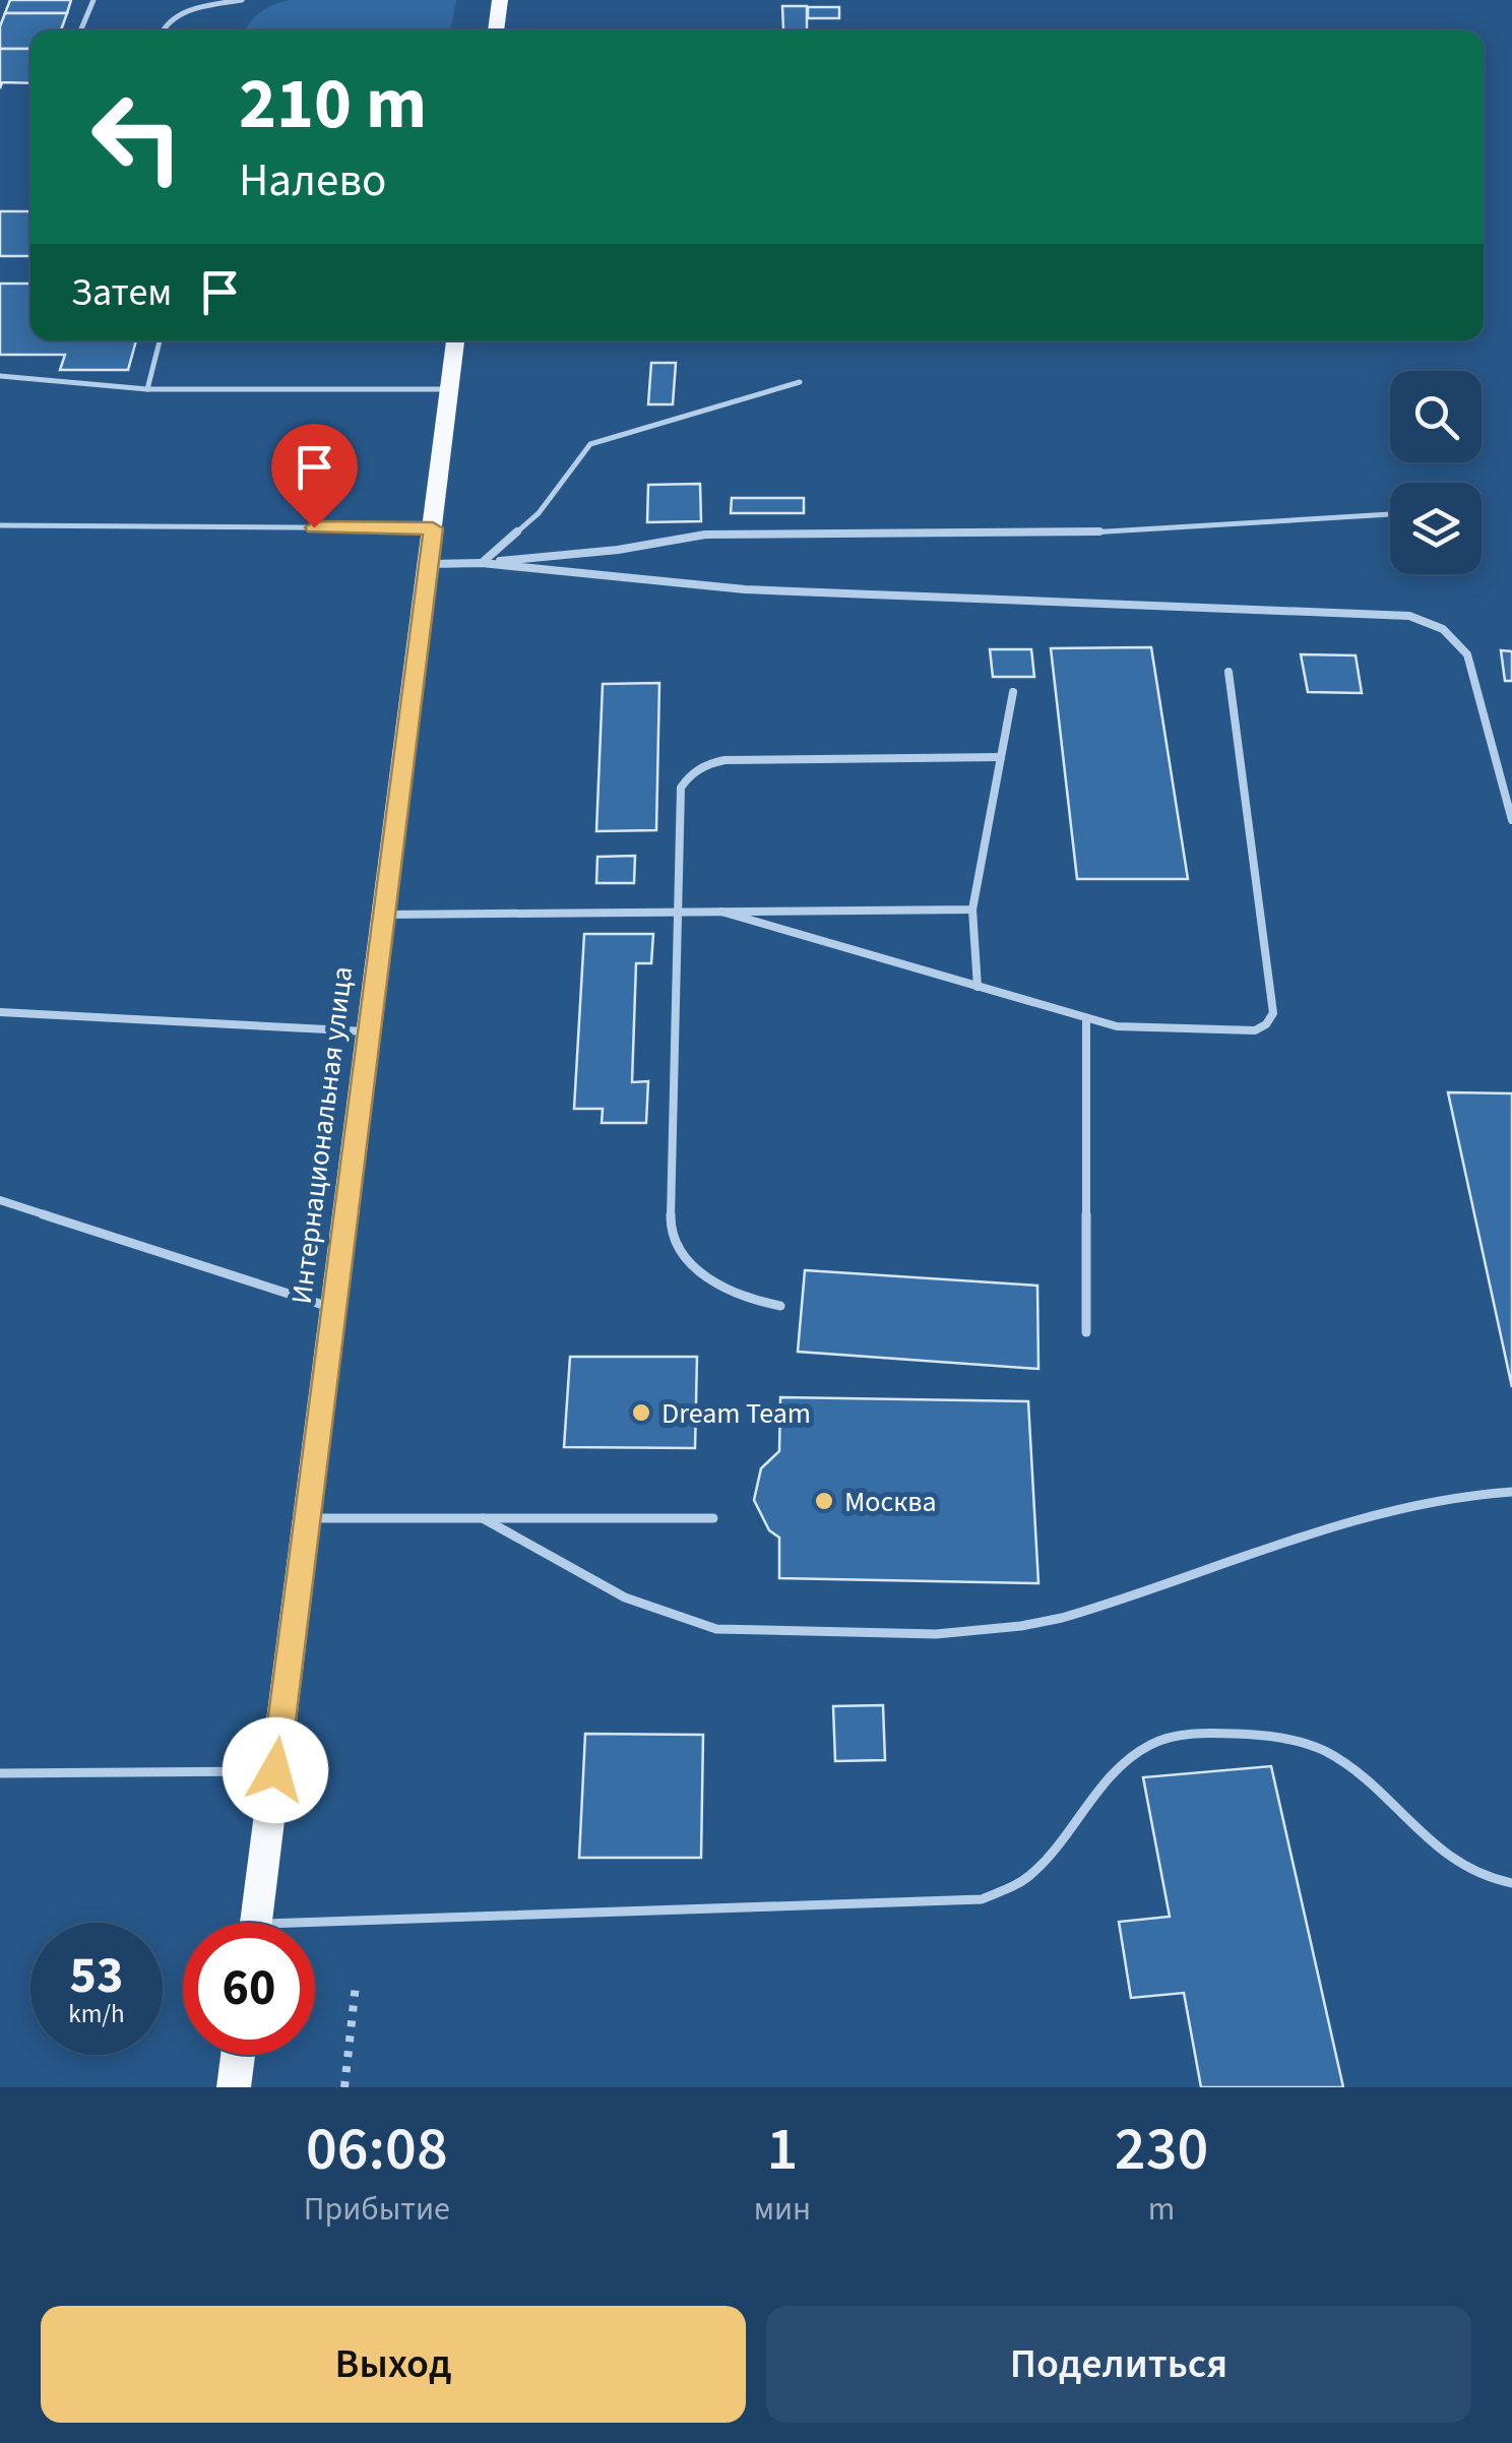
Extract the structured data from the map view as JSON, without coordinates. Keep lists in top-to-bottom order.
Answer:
{
  "streets": {
    "main road": ["Интернациональная улица"]
  },
  "places": ["Dream Team", "Москва"],
  "page": {
    "turn": ["210 m", "Налево"],
    "then": "Затем",
    "speed": "53 km/h",
    "limit": "60",
    "eta": [
      "06:08",
      "Прибытие",
      "1",
      "мин",
      "230",
      "m"
    ],
    "buttons": ["Выход", "Поделиться"]
  }
}
